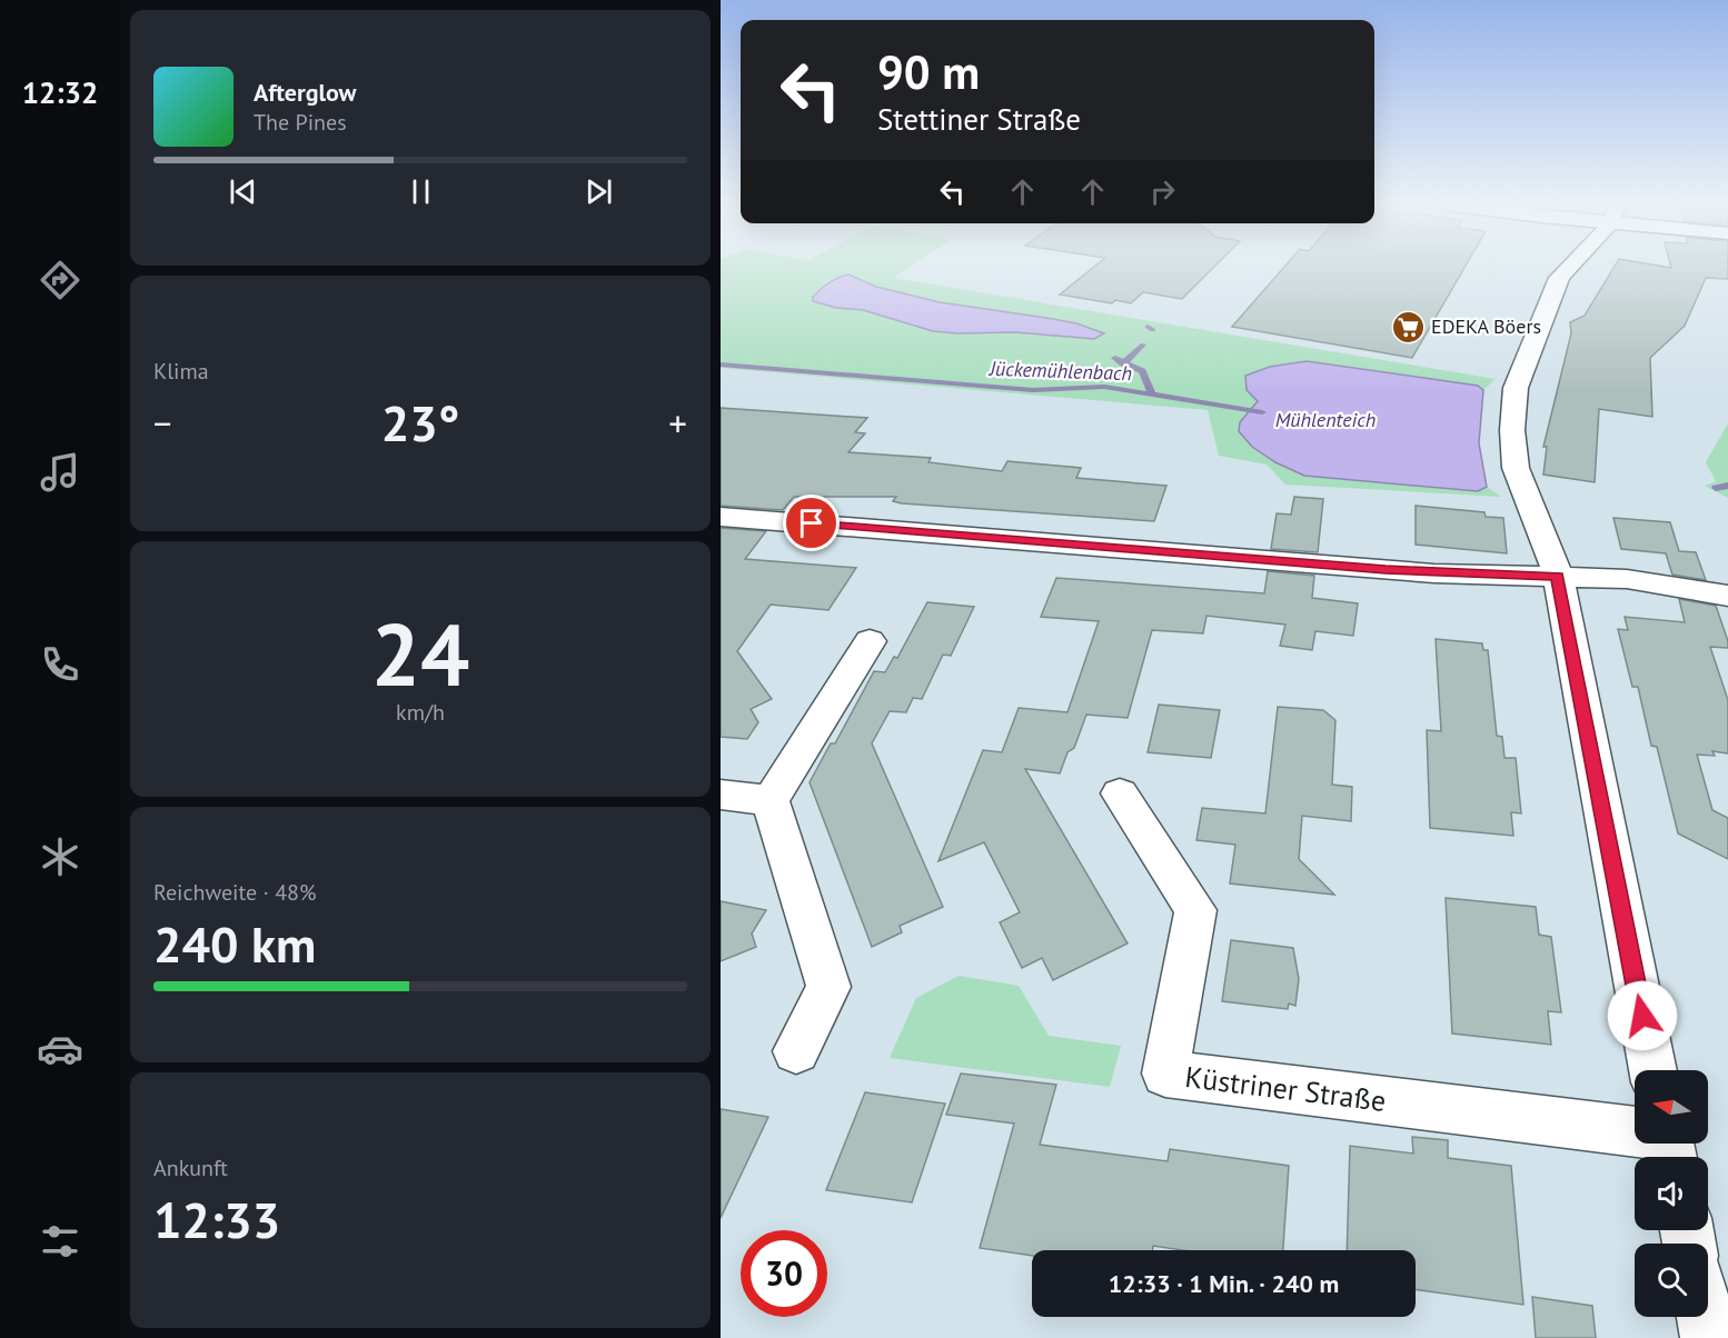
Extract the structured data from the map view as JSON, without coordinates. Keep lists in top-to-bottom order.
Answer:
{
  "streets": {
    "street": ["Küstriner Straße"]
  },
  "water": ["Jückemühlenbach", "Mühlenteich"],
  "places": {
    "supermarket": ["EDEKA Böers"]
  },
  "north": "left",
  "page": {
    "tabs": "12:32",
    "turn": ["90 m", "Stettiner Straße"],
    "song": ["Afterglow", "The Pines"],
    "tile": [
      "Klima",
      ["24", "km/h"],
      ["Reichweite · 48%", "240 km"],
      ["Ankunft", "12:33"]
    ],
    "heat": ["−", "23°", "+"],
    "limit": "30",
    "trip": "12:33 · 1 Min. · 240 m"
  }
}
